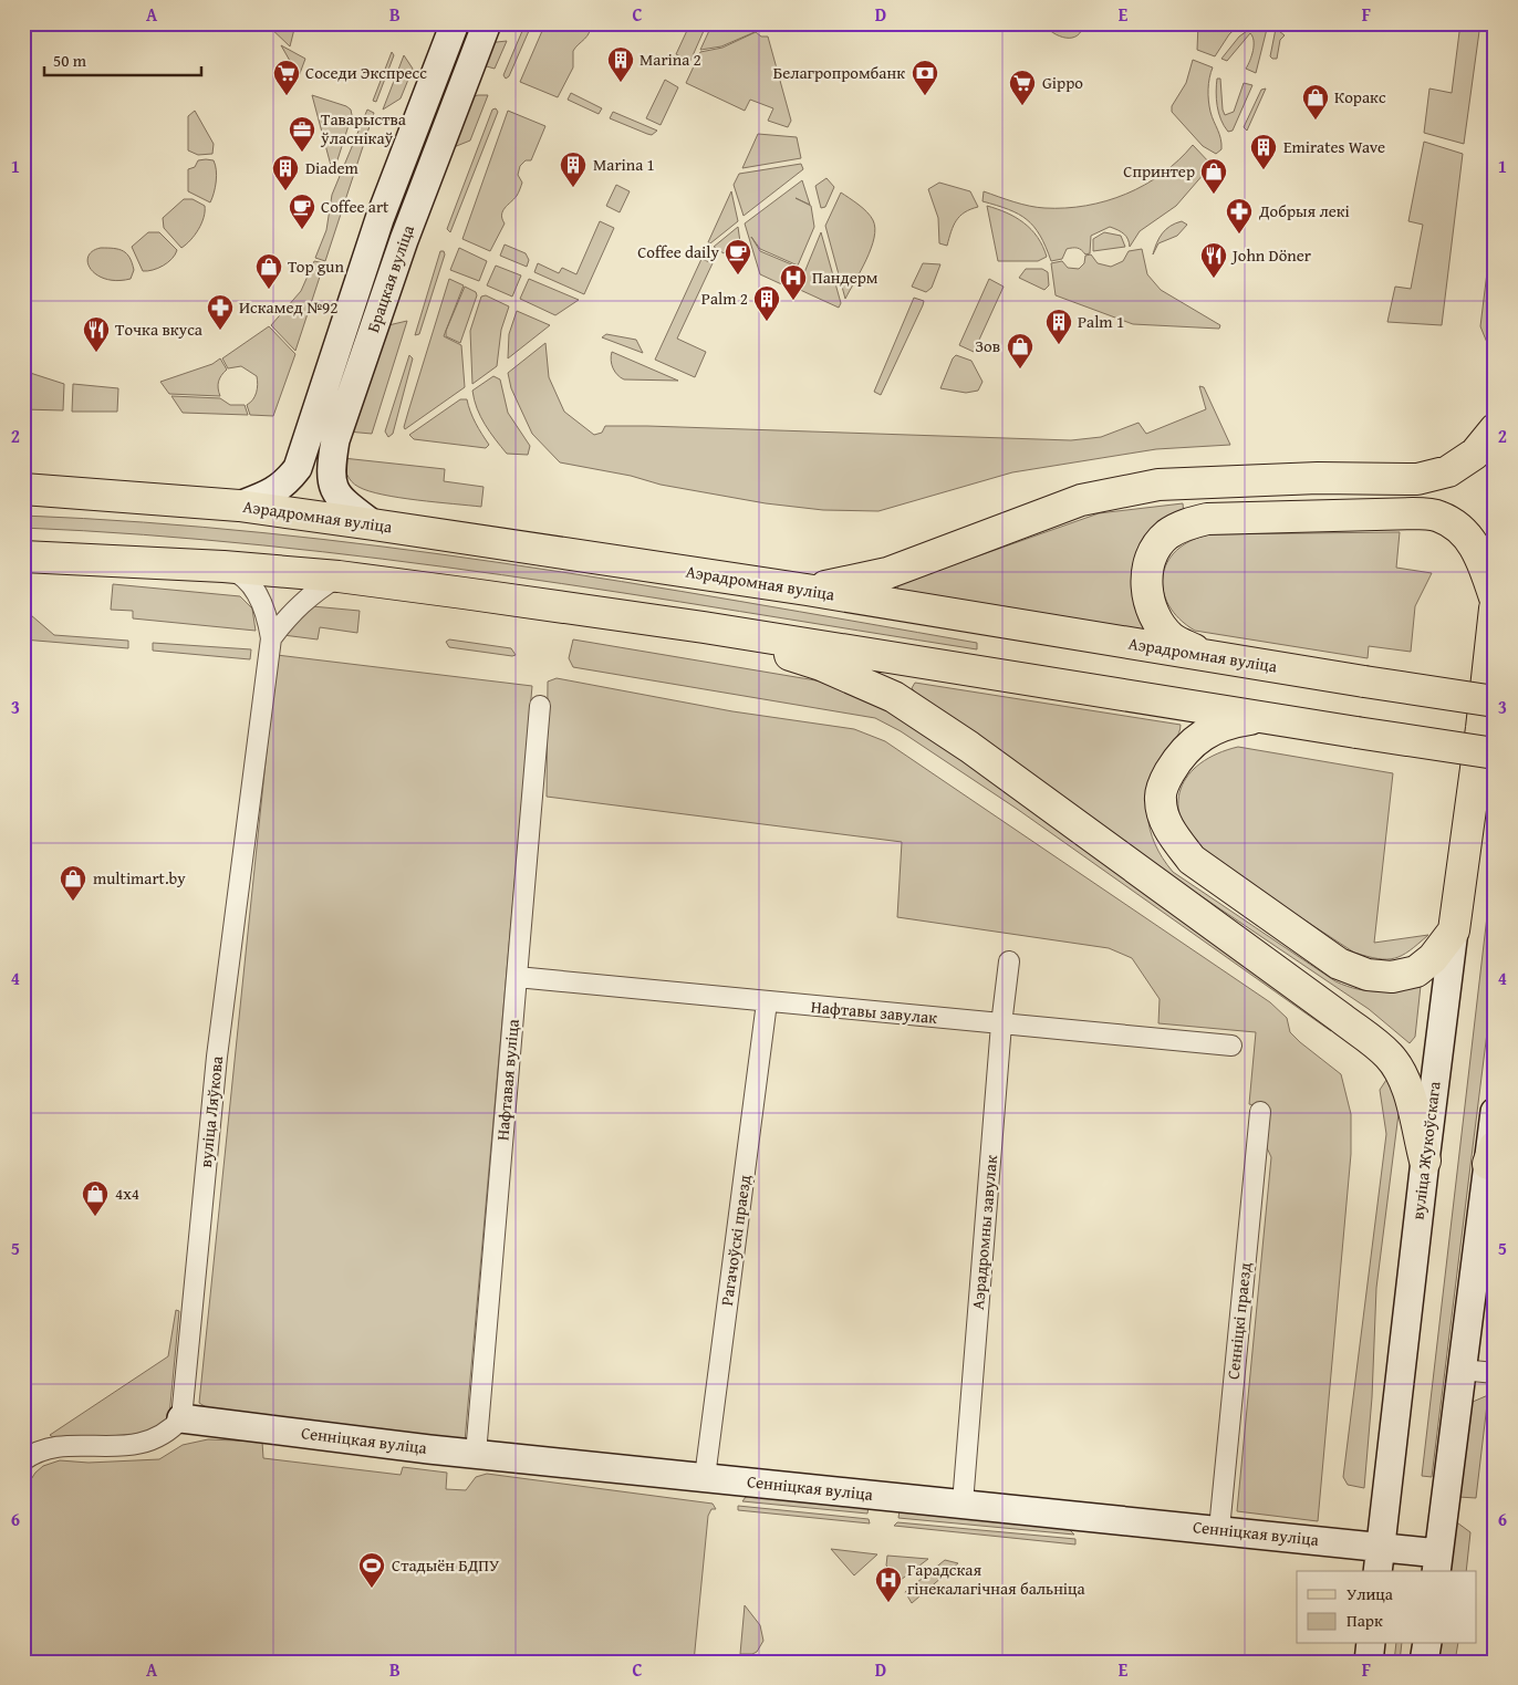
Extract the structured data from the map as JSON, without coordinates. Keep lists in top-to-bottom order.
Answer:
{
  "streets": {
    "main road": ["Аэрадромная вуліца", "вуліца Жукоўскага"],
    "street": [
      "Брацкая вуліца",
      "Нафтавы завулак",
      "Нафтавая вуліца",
      "вуліца Ляўкова",
      "Аэрадромны завулак",
      "Рагачоўскі праезд",
      "Сенніцкі праезд",
      "Сенніцкая вуліца"
    ]
  },
  "crossings": [
    ["Брацкая вуліца", "Аэрадромная вуліца"],
    ["Нафтавы завулак", "Нафтавая вуліца"],
    ["Нафтавы завулак", "Аэрадромны завулак"],
    ["Нафтавы завулак", "Рагачоўскі праезд"],
    ["Нафтавая вуліца", "Сенніцкая вуліца"],
    ["вуліца Ляўкова", "Сенніцкая вуліца"],
    ["вуліца Жукоўскага", "Сенніцкая вуліца"],
    ["Аэрадромны завулак", "Сенніцкая вуліца"],
    ["Рагачоўскі праезд", "Сенніцкая вуліца"],
    ["Сенніцкі праезд", "Сенніцкая вуліца"]
  ],
  "places": {
    "building": [
      "Marina 2",
      "Emirates Wave",
      "Marina 1",
      "Diadem",
      "Palm 2",
      "Palm 1"
    ],
    "supermarket": ["Соседи Экспресс", "Gippo"],
    "bank": ["Белагропромбанк"],
    "shop": [
      "Коракс",
      "Спринтер",
      "Top gun",
      "Зов",
      "multimart.by",
      "4x4"
    ],
    "office": ["Таварыства ўласнікаў"],
    "cafe": ["Coffee art", "Coffee daily"],
    "pharmacy": ["Добрыя лекі", "Искамед №92"],
    "restaurant": ["John Döner", "Точка вкуса"],
    "hospital": ["Пандерм", "Гарадская гінекалагічная бальніца"],
    "sports": ["Стадыён БДПУ"]
  },
  "legend": ["Улица", "Парк"],
  "scale_bar": "50 m",
  "grid": {
    "columns": [
      "A",
      "B",
      "C",
      "D",
      "E",
      "F"
    ],
    "rows": [
      "1",
      "2",
      "3",
      "4",
      "5",
      "6"
    ]
  }
}
